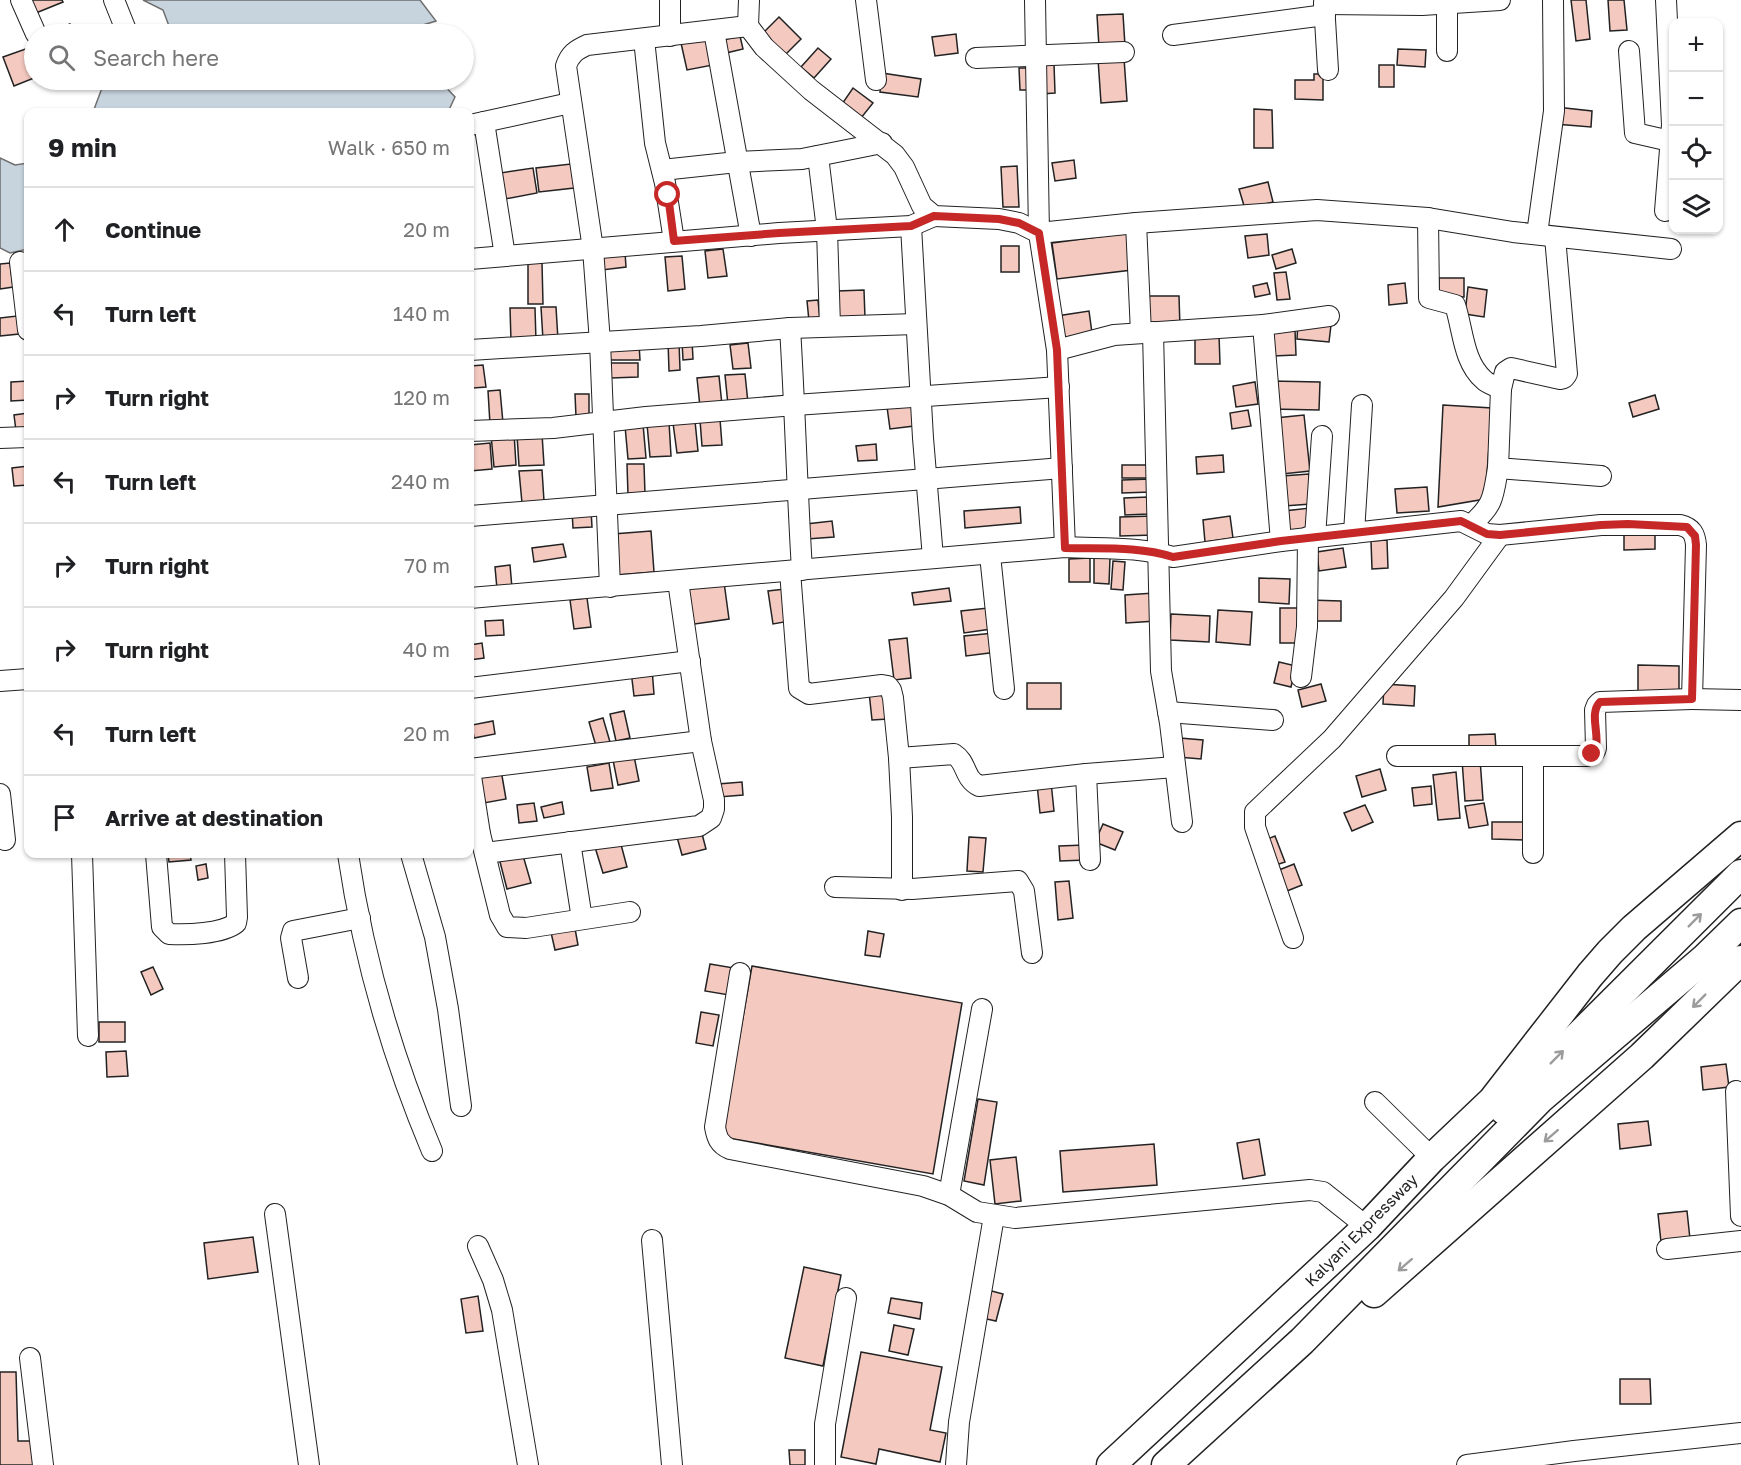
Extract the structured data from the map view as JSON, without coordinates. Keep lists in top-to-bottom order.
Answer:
{
  "streets": {
    "highway": ["Kalyani Expressway"]
  },
  "page": {
    "map_buttons": ["+", "−"],
    "search": "Search here",
    "heading": ["9 min", "Walk · 650 m"],
    "list": [
      ["Continue", "20 m"],
      ["Turn left", "140 m"],
      ["Turn right", "120 m"],
      ["Turn left", "240 m"],
      ["Turn right", "70 m"],
      ["Turn right", "40 m"],
      ["Turn left", "20 m"],
      "Arrive at destination"
    ]
  }
}
